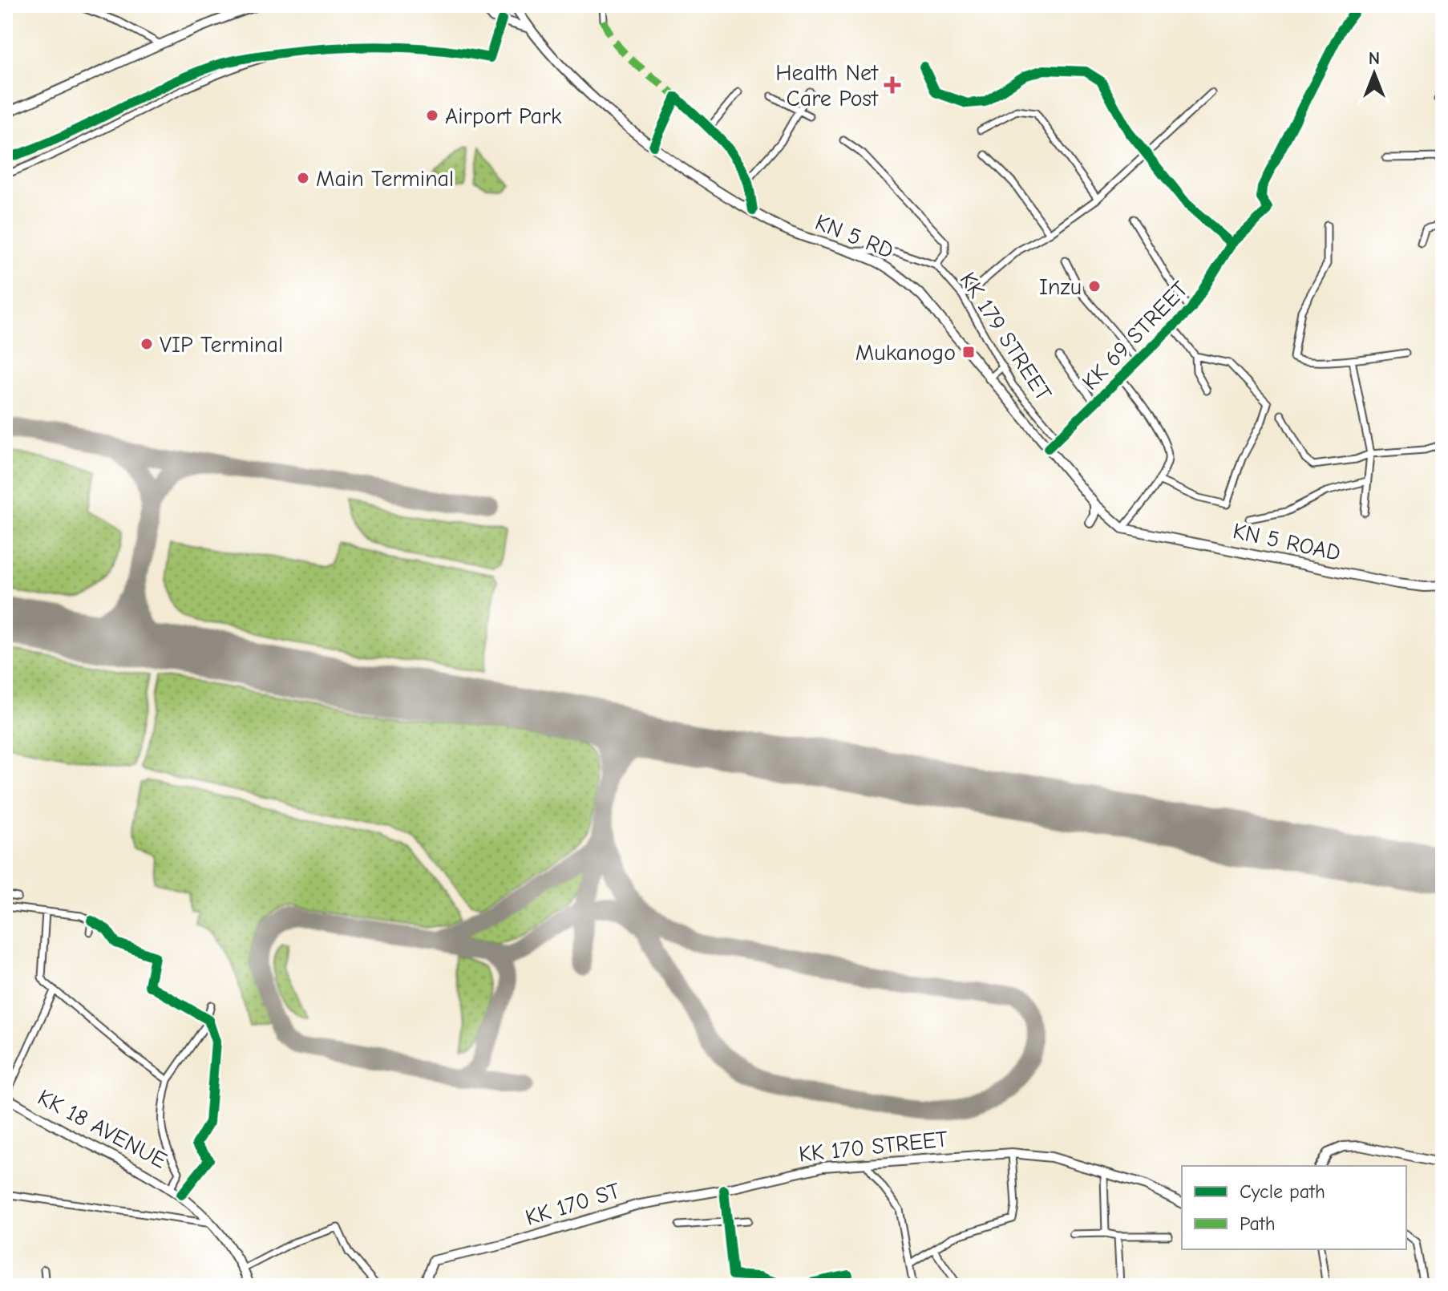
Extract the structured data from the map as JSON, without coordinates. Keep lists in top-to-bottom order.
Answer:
{
  "streets": {
    "main road": [
      "KN 5 RD",
      "KN 5 ROAD",
      "KK 18 AVENUE",
      "KK 170 STREET",
      "KK 170 ST"
    ],
    "street": ["KK 69 STREET", "KK 179 STREET"]
  },
  "crossings": [
    ["KN 5 RD", "KK 69 STREET"],
    ["KN 5 RD", "KN 5 ROAD"],
    ["KK 69 STREET", "KK 179 STREET"],
    ["KK 170 STREET", "KK 170 ST"]
  ],
  "places": {
    "health": ["Health Net Care Post"],
    "other": [
      "Airport Park",
      "Main Terminal",
      "Inzu",
      "VIP Terminal"
    ],
    "transit": ["Mukanogo"]
  },
  "legend": ["Cycle path", "Path"],
  "north": "top"
}
